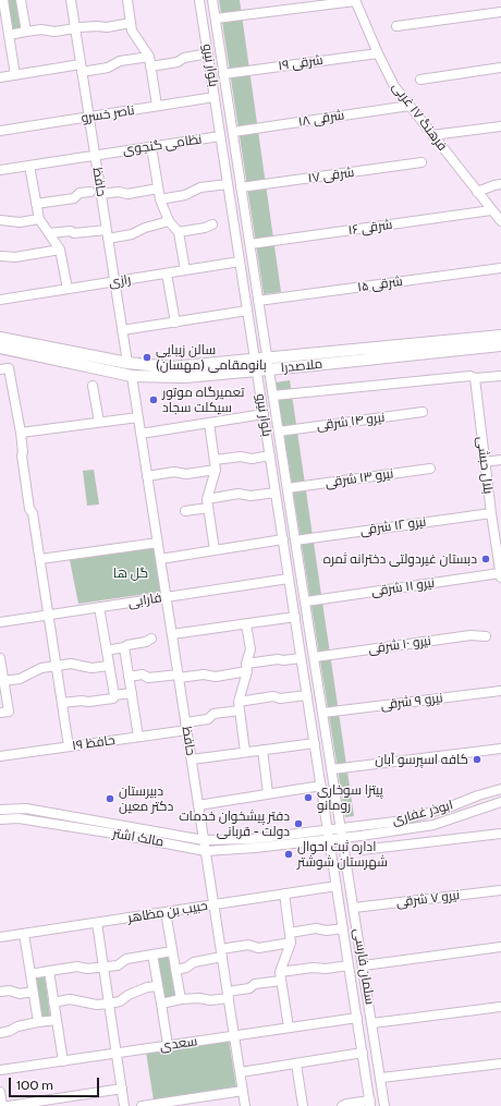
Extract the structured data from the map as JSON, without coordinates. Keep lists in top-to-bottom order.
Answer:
{
  "streets": {
    "main road": ["ملاصدرا"],
    "street": [
      "۱۹ شرقی",
      "بلوار نیرو",
      "ناصر خسرو",
      "فرهنگ ۱۷ غربی",
      "۱۸ شرقی",
      "نظامی گنجوی",
      "۱۷ شرقی",
      "حافظ",
      "۱۶ شرقی",
      "رازی",
      "۱۵ شرقی",
      "نیرو ۱۴ شرقی",
      "بلال حبشی",
      "نیرو ۱۳ شرقی",
      "نیرو ۱۲ شرقی",
      "نیرو ۱۱ شرقی",
      "فارابی",
      "نیرو ۱۰ شرقی",
      "نیرو ۹ شرقی",
      "حافظ ۱۹",
      "ابوذر غفاری",
      "مالک اشتر",
      "نیرو ۷ شرقی",
      "حبیب بن مظاهر",
      "سلمان فارسی",
      "سعدی"
    ]
  },
  "crossings": [
    ["۱۹ شرقی", "بلوار نیرو"],
    ["۱۹ شرقی", "فرهنگ ۱۷ غربی"],
    ["بلوار نیرو", "ناصر خسرو"],
    ["بلوار نیرو", "۱۸ شرقی"],
    ["بلوار نیرو", "نظامی گنجوی"],
    ["بلوار نیرو", "۱۷ شرقی"],
    ["بلوار نیرو", "۱۶ شرقی"],
    ["بلوار نیرو", "رازی"],
    ["بلوار نیرو", "۱۵ شرقی"],
    ["بلوار نیرو", "ملاصدرا"],
    ["بلوار نیرو", "نیرو ۱۴ شرقی"],
    ["بلوار نیرو", "نیرو ۱۳ شرقی"],
    ["بلوار نیرو", "نیرو ۱۲ شرقی"],
    ["بلوار نیرو", "نیرو ۱۱ شرقی"],
    ["بلوار نیرو", "فارابی"],
    ["بلوار نیرو", "نیرو ۱۰ شرقی"],
    ["بلوار نیرو", "نیرو ۹ شرقی"],
    ["بلوار نیرو", "حافظ ۱۹"],
    ["بلوار نیرو", "ابوذر غفاری"],
    ["بلوار نیرو", "مالک اشتر"],
    ["بلوار نیرو", "سلمان فارسی"],
    ["ناصر خسرو", "حافظ"],
    ["فرهنگ ۱۷ غربی", "۱۸ شرقی"],
    ["فرهنگ ۱۷ غربی", "۱۶ شرقی"],
    ["نظامی گنجوی", "حافظ"],
    ["حافظ", "رازی"],
    ["حافظ", "ملاصدرا"],
    ["حافظ", "فارابی"],
    ["حافظ", "حافظ ۱۹"],
    ["حافظ", "مالک اشتر"],
    ["حافظ", "حبیب بن مظاهر"],
    ["حافظ", "سعدی"],
    ["بلال حبشی", "نیرو ۱۲ شرقی"],
    ["بلال حبشی", "نیرو ۱۱ شرقی"],
    ["ابوذر غفاری", "مالک اشتر"],
    ["ابوذر غفاری", "سلمان فارسی"],
    ["مالک اشتر", "سلمان فارسی"],
    ["نیرو ۷ شرقی", "سلمان فارسی"],
    ["حبیب بن مظاهر", "سلمان فارسی"],
    ["سلمان فارسی", "سعدی"]
  ],
  "parks": ["گل ها"],
  "places": [
    "سالن زیبایی بانومقامی (مهسان)",
    "تعمیرگاه موتور سیکلت سجاد",
    "دبستان غیردولتی دخترانه ثمره",
    "کافه اسپرسو آبان",
    "پیتزا سوخاری رومانو",
    "دبیرستان دکتر معین",
    "دفتر پیشخوان خدمات دولت - قربانی",
    "اداره ثبت احوال شهرستان شوشتر"
  ],
  "scale_bar": "100 m"
}
